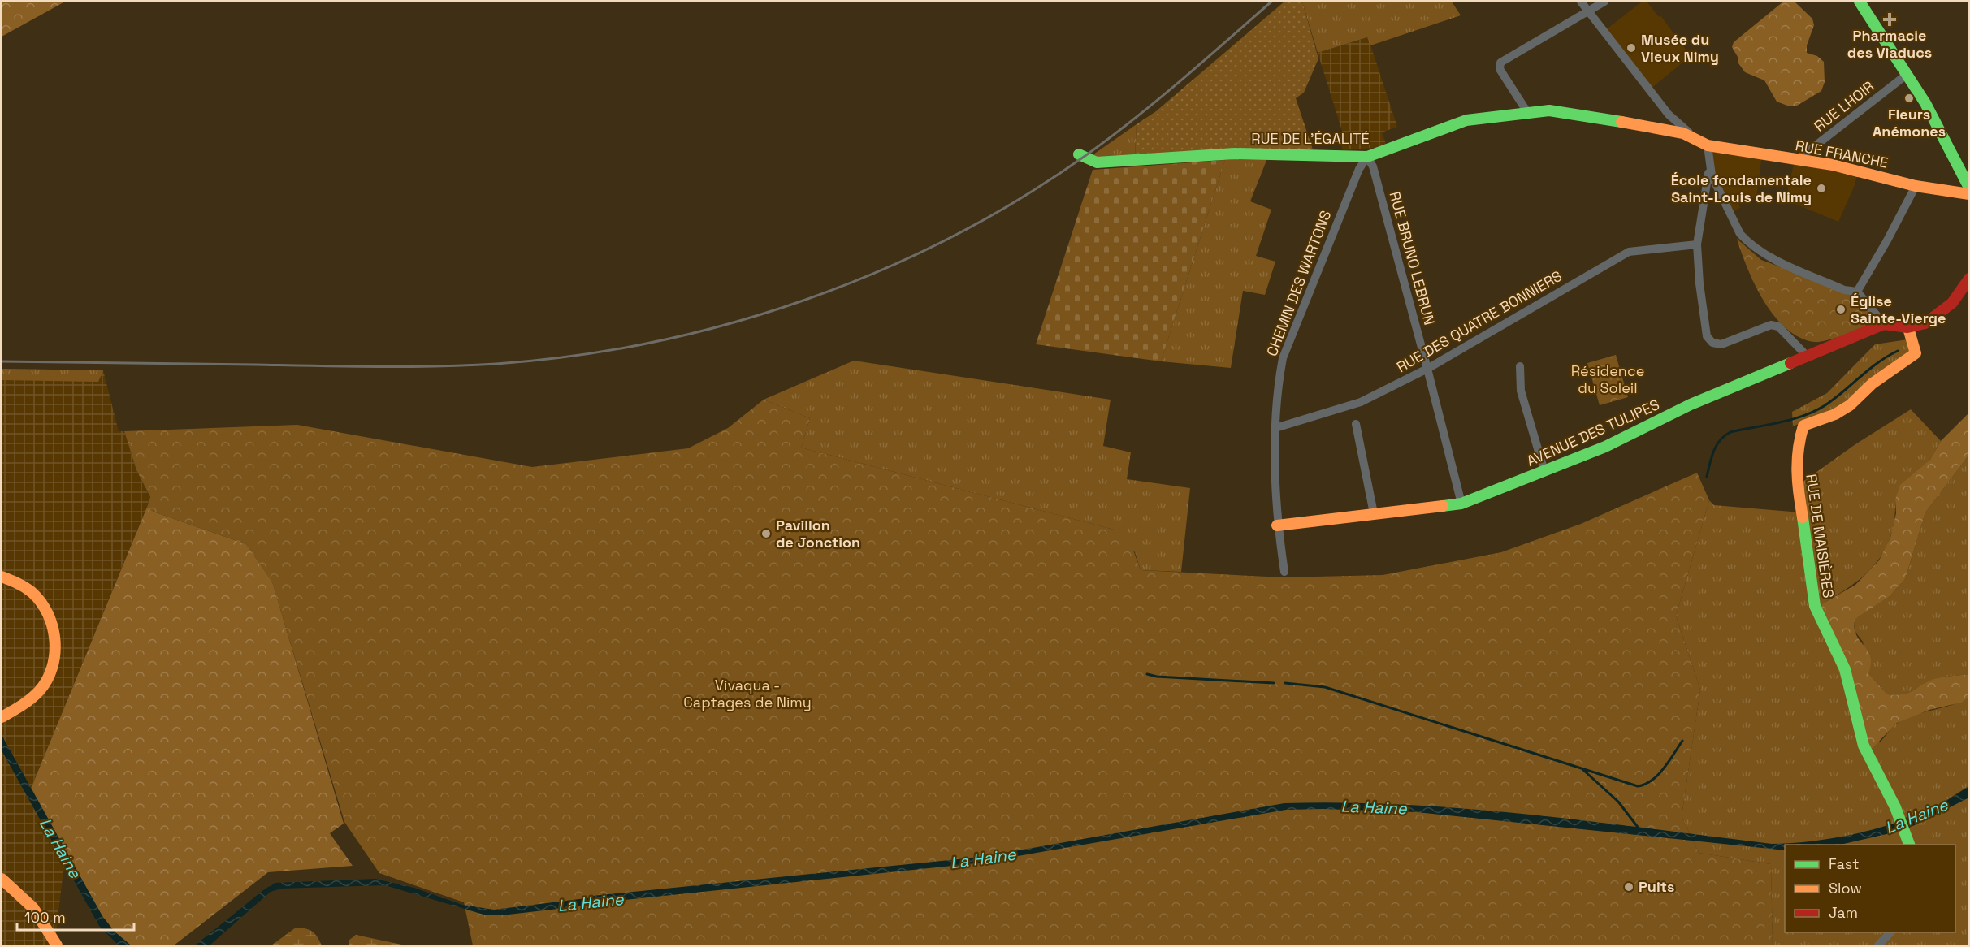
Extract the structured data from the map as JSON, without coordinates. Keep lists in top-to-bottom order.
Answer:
{
  "streets": {
    "street": [
      "RUE LHOIR",
      "RUE DE L'ÉGALITÉ",
      "RUE FRANCHE",
      "RUE BRUNO LEBRUN",
      "CHEMIN DES WARTONS",
      "RUE DES QUATRE BONNIERS",
      "AVENUE DES TULIPES",
      "RUE DE MAISIÈRES"
    ]
  },
  "crossings": [
    ["RUE LHOIR", "RUE FRANCHE"],
    ["RUE DE L'ÉGALITÉ", "RUE FRANCHE"],
    ["RUE DE L'ÉGALITÉ", "RUE BRUNO LEBRUN"],
    ["RUE DE L'ÉGALITÉ", "CHEMIN DES WARTONS"],
    ["RUE BRUNO LEBRUN", "CHEMIN DES WARTONS"],
    ["RUE BRUNO LEBRUN", "RUE DES QUATRE BONNIERS"],
    ["RUE BRUNO LEBRUN", "AVENUE DES TULIPES"],
    ["CHEMIN DES WARTONS", "RUE DES QUATRE BONNIERS"],
    ["CHEMIN DES WARTONS", "AVENUE DES TULIPES"]
  ],
  "water": ["La Haine"],
  "parks": ["Résidence du Soleil", "Vivaqua - Captages de Nimy"],
  "places": {
    "health": ["Pharmacie des Viaducs"],
    "other": [
      "Musée du Vieux Nimy",
      "Fleurs Anémones",
      "École fondamentale Saint-Louis de Nimy",
      "Église Sainte-Vierge",
      "Pavillon de Jonction",
      "Puits"
    ]
  },
  "legend": ["Fast", "Slow", "Jam"],
  "scale_bar": "100 m"
}
